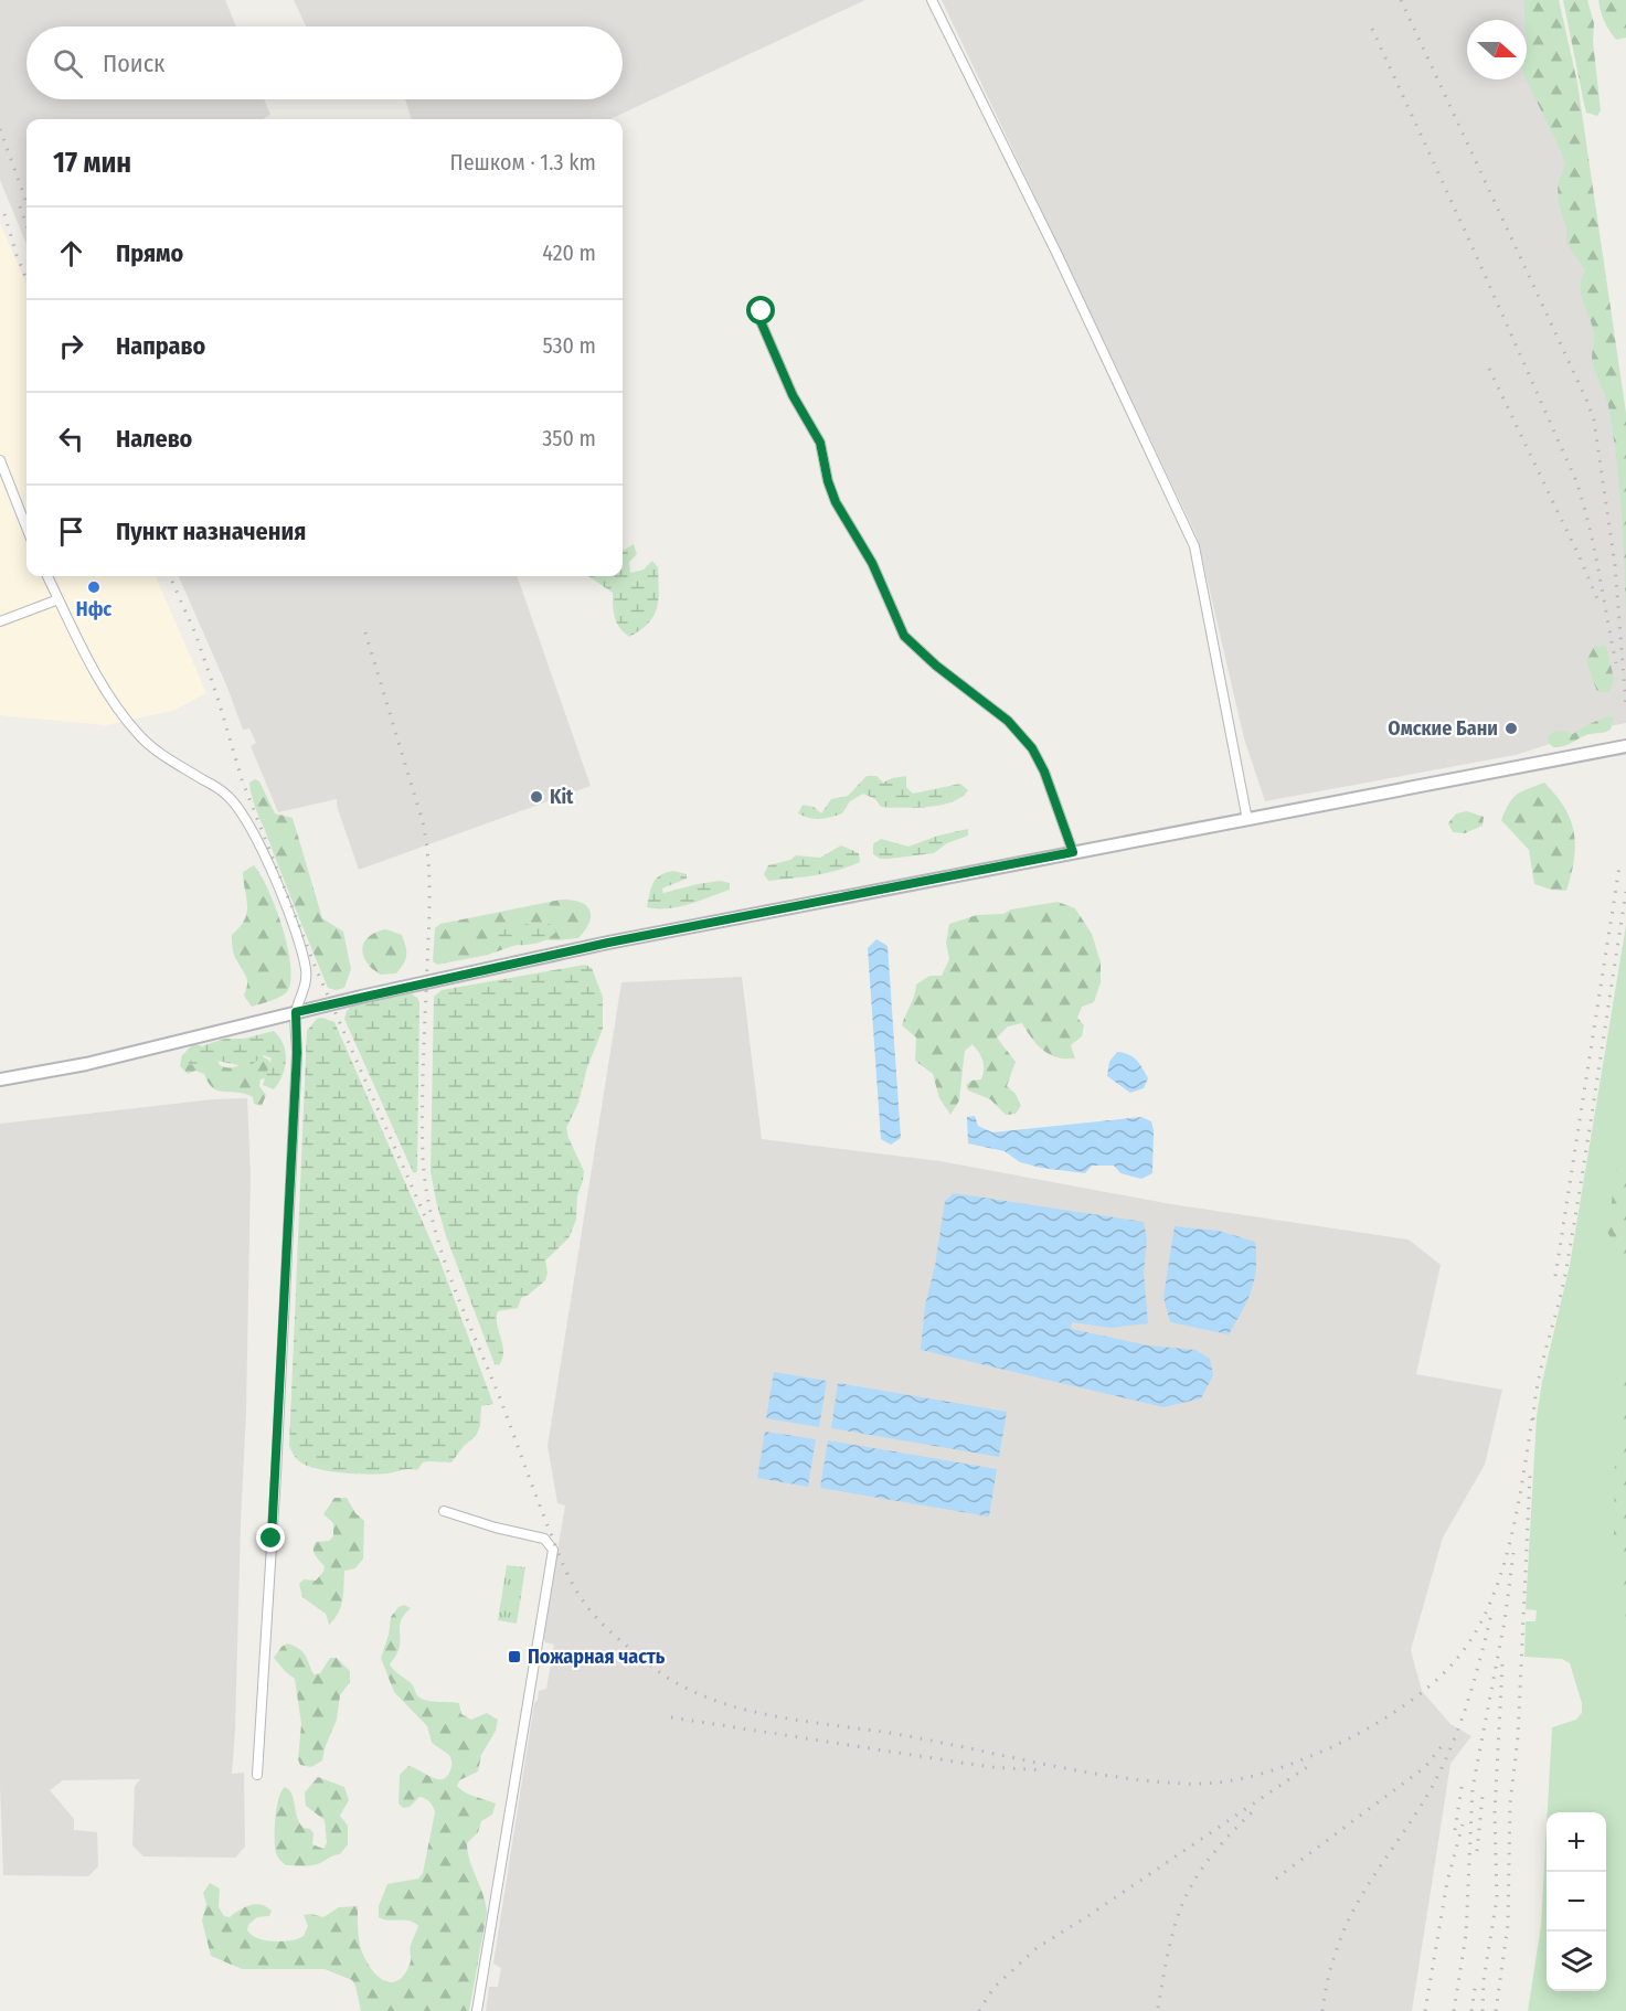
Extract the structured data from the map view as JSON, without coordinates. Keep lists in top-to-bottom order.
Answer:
{
  "places": {
    "other": ["Нфс", "Омские Бани", "Kit"],
    "transit": ["Пожарная часть"]
  },
  "north": "right",
  "page": {
    "search": "Поиск",
    "heading": ["17 мин", "Пешком · 1.3 km"],
    "list": [
      ["Прямо", "420 m"],
      ["Направо", "530 m"],
      ["Налево", "350 m"],
      "Пункт назначения"
    ],
    "map_buttons": ["+", "−"]
  }
}
